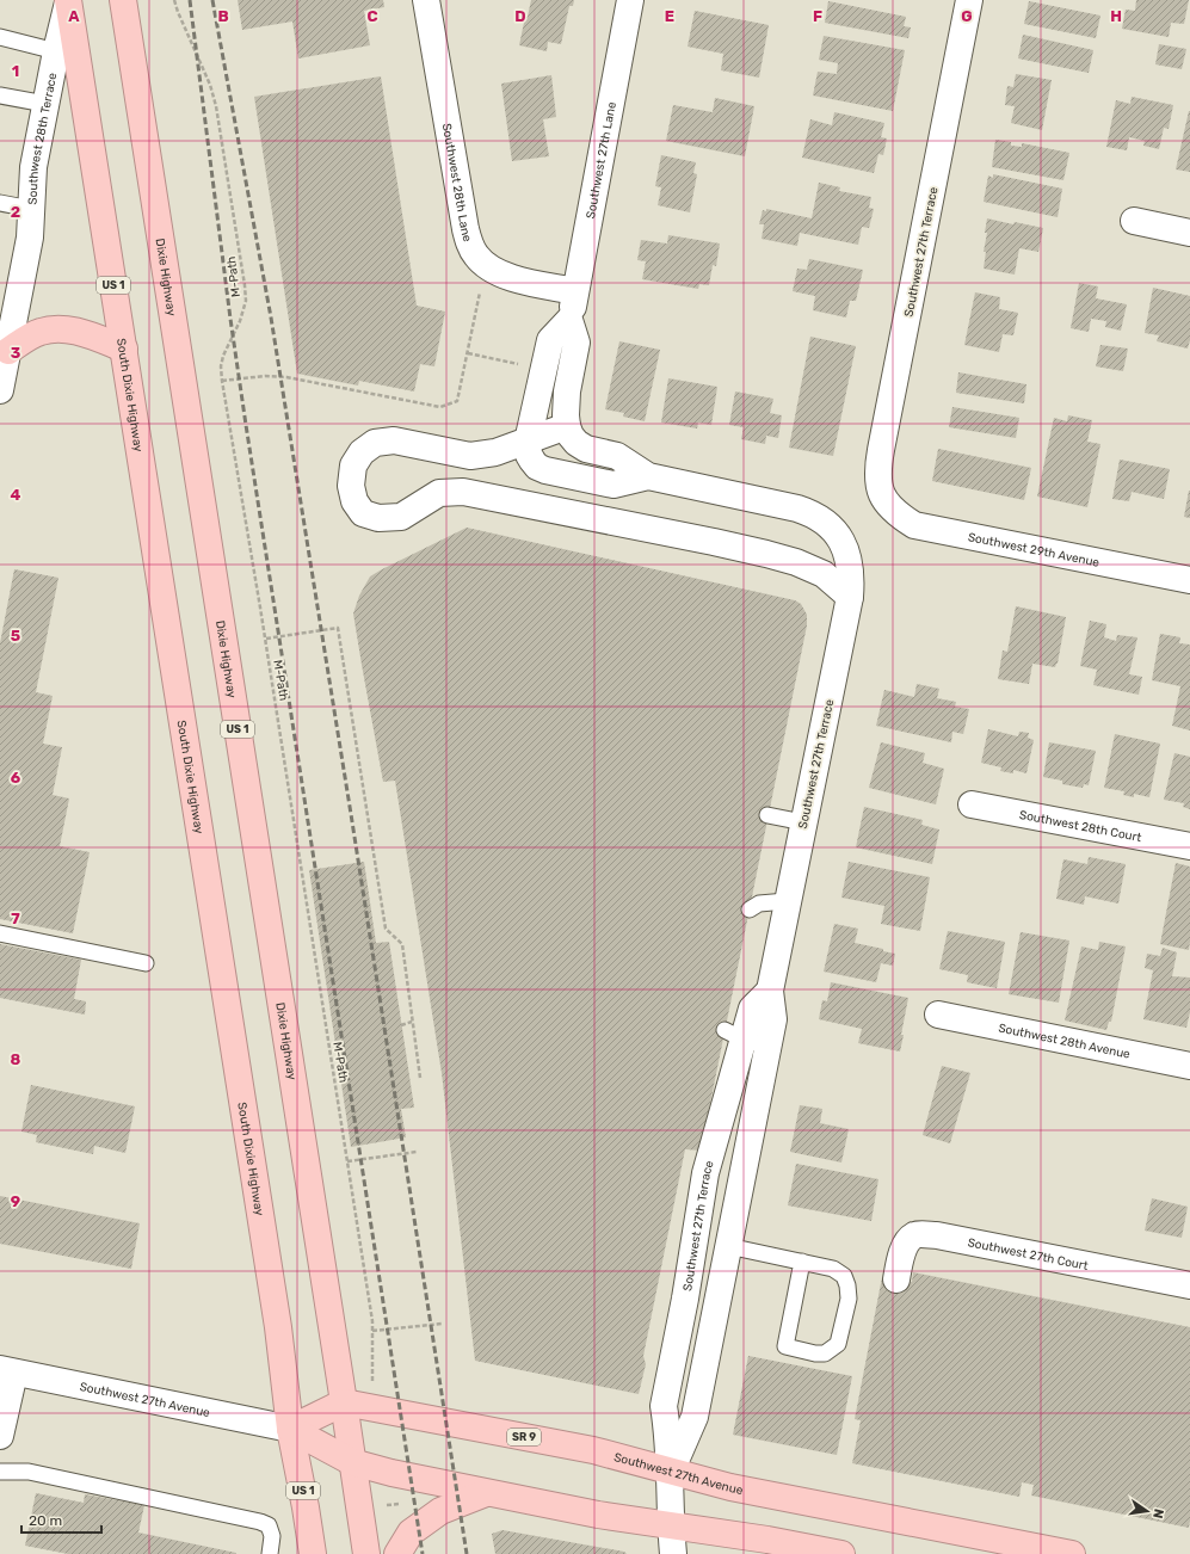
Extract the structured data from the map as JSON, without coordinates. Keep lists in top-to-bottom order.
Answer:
{
  "streets": {
    "highway": [
      "Dixie Highway",
      "US 1",
      "South Dixie Highway",
      "Southwest 27th Avenue",
      "SR 9"
    ],
    "street": [
      "Southwest 28th Terrace",
      "Southwest 27th Lane",
      "Southwest 28th Lane",
      "Southwest 27th Terrace",
      "Southwest 29th Avenue",
      "Southwest 28th Court",
      "Southwest 28th Avenue",
      "Southwest 27th Court"
    ],
    "path": ["M-Path"]
  },
  "crossings": [
    ["Southwest 28th Terrace", "South Dixie Highway"],
    ["Southwest 27th Lane", "Southwest 28th Lane"],
    ["Southwest 27th Terrace", "Southwest 29th Avenue"],
    ["Southwest 27th Terrace", "Southwest 27th Avenue"],
    ["Dixie Highway", "US 1"],
    ["Dixie Highway", "Southwest 27th Avenue"],
    ["US 1", "Southwest 27th Avenue"],
    ["South Dixie Highway", "Southwest 27th Avenue"]
  ],
  "scale_bar": "20 m",
  "north": "right",
  "grid": {
    "columns": [
      "A",
      "B",
      "C",
      "D",
      "E",
      "F",
      "G",
      "H"
    ],
    "rows": [
      "1",
      "2",
      "3",
      "4",
      "5",
      "6",
      "7",
      "8",
      "9"
    ]
  }
}
